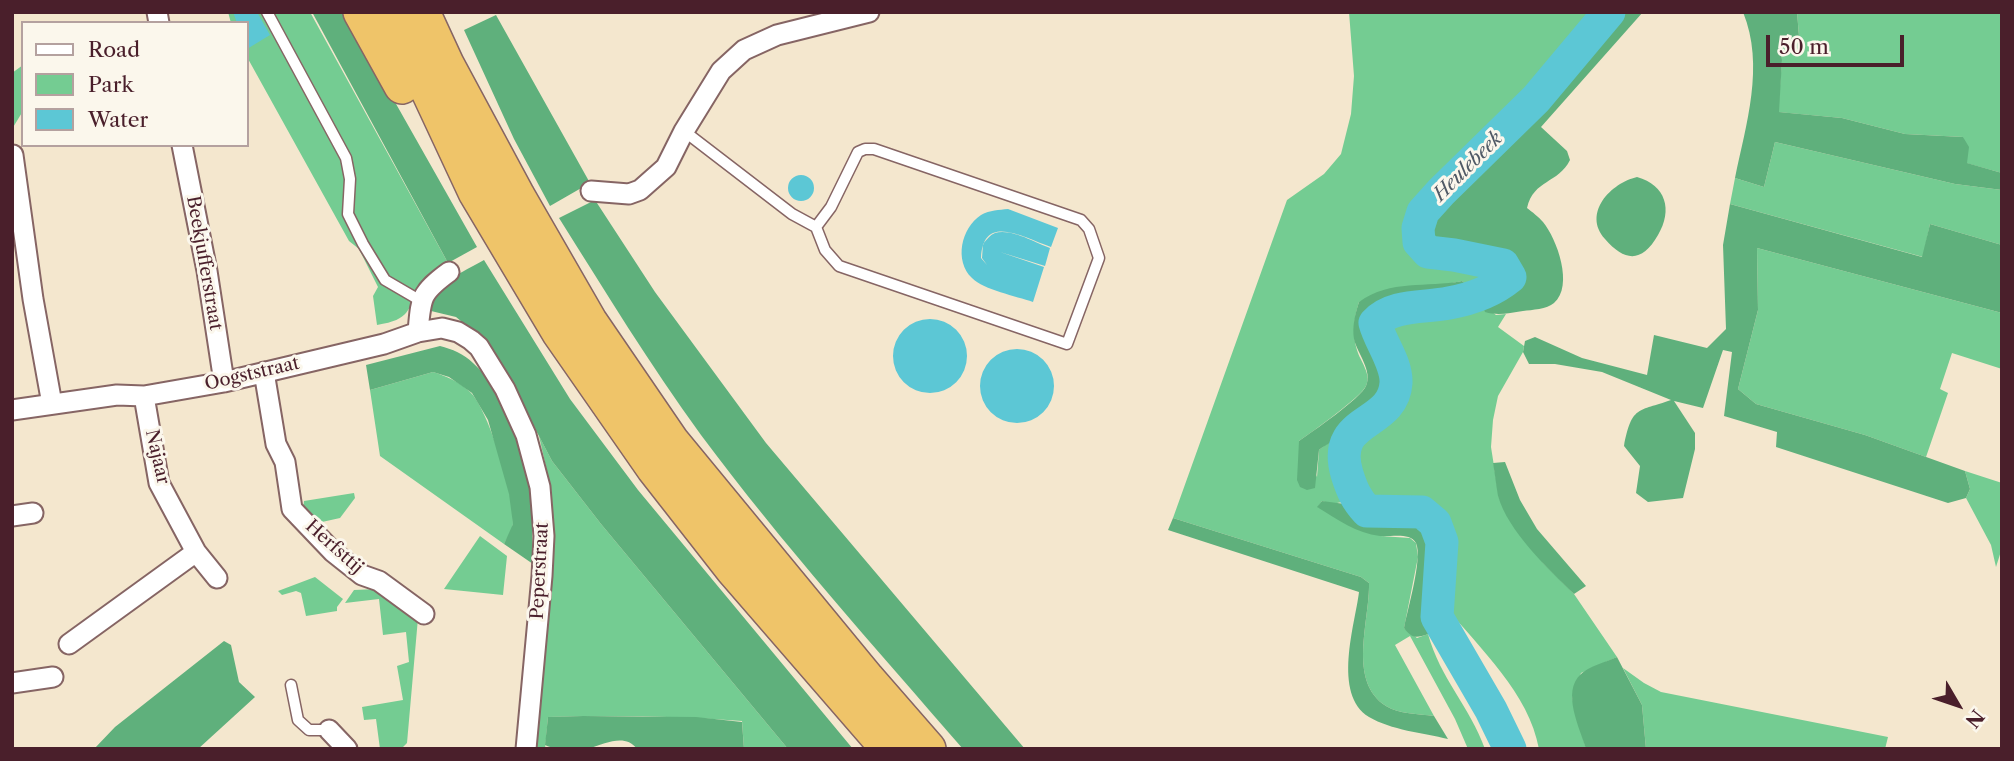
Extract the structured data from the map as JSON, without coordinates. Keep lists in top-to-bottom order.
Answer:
{
  "streets": {
    "street": [
      "Beekjufferstraat",
      "Oogststraat",
      "Najaar",
      "Herfsttij",
      "Peperstraat"
    ]
  },
  "crossings": [
    ["Beekjufferstraat", "Oogststraat"],
    ["Oogststraat", "Najaar"],
    ["Oogststraat", "Herfsttij"],
    ["Oogststraat", "Peperstraat"]
  ],
  "water": ["Heulebeek"],
  "legend": ["Road", "Park", "Water"],
  "scale_bar": "50 m",
  "north": "bottom right"
}
